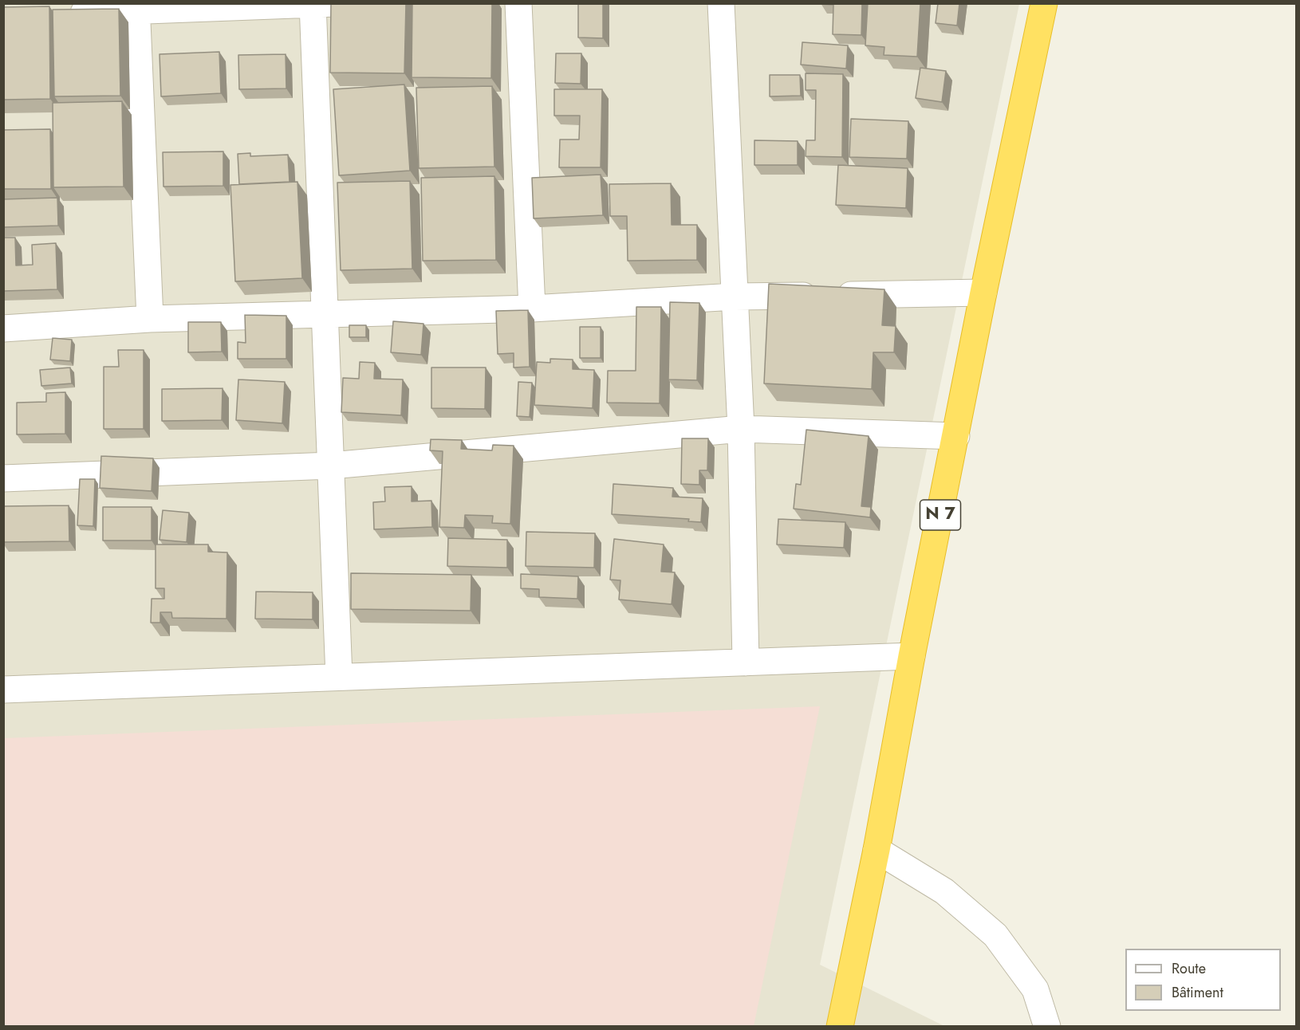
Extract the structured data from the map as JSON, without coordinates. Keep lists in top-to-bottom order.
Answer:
{
  "streets": {
    "highway": ["N 7"]
  },
  "legend": ["Route", "Bâtiment"]
}
